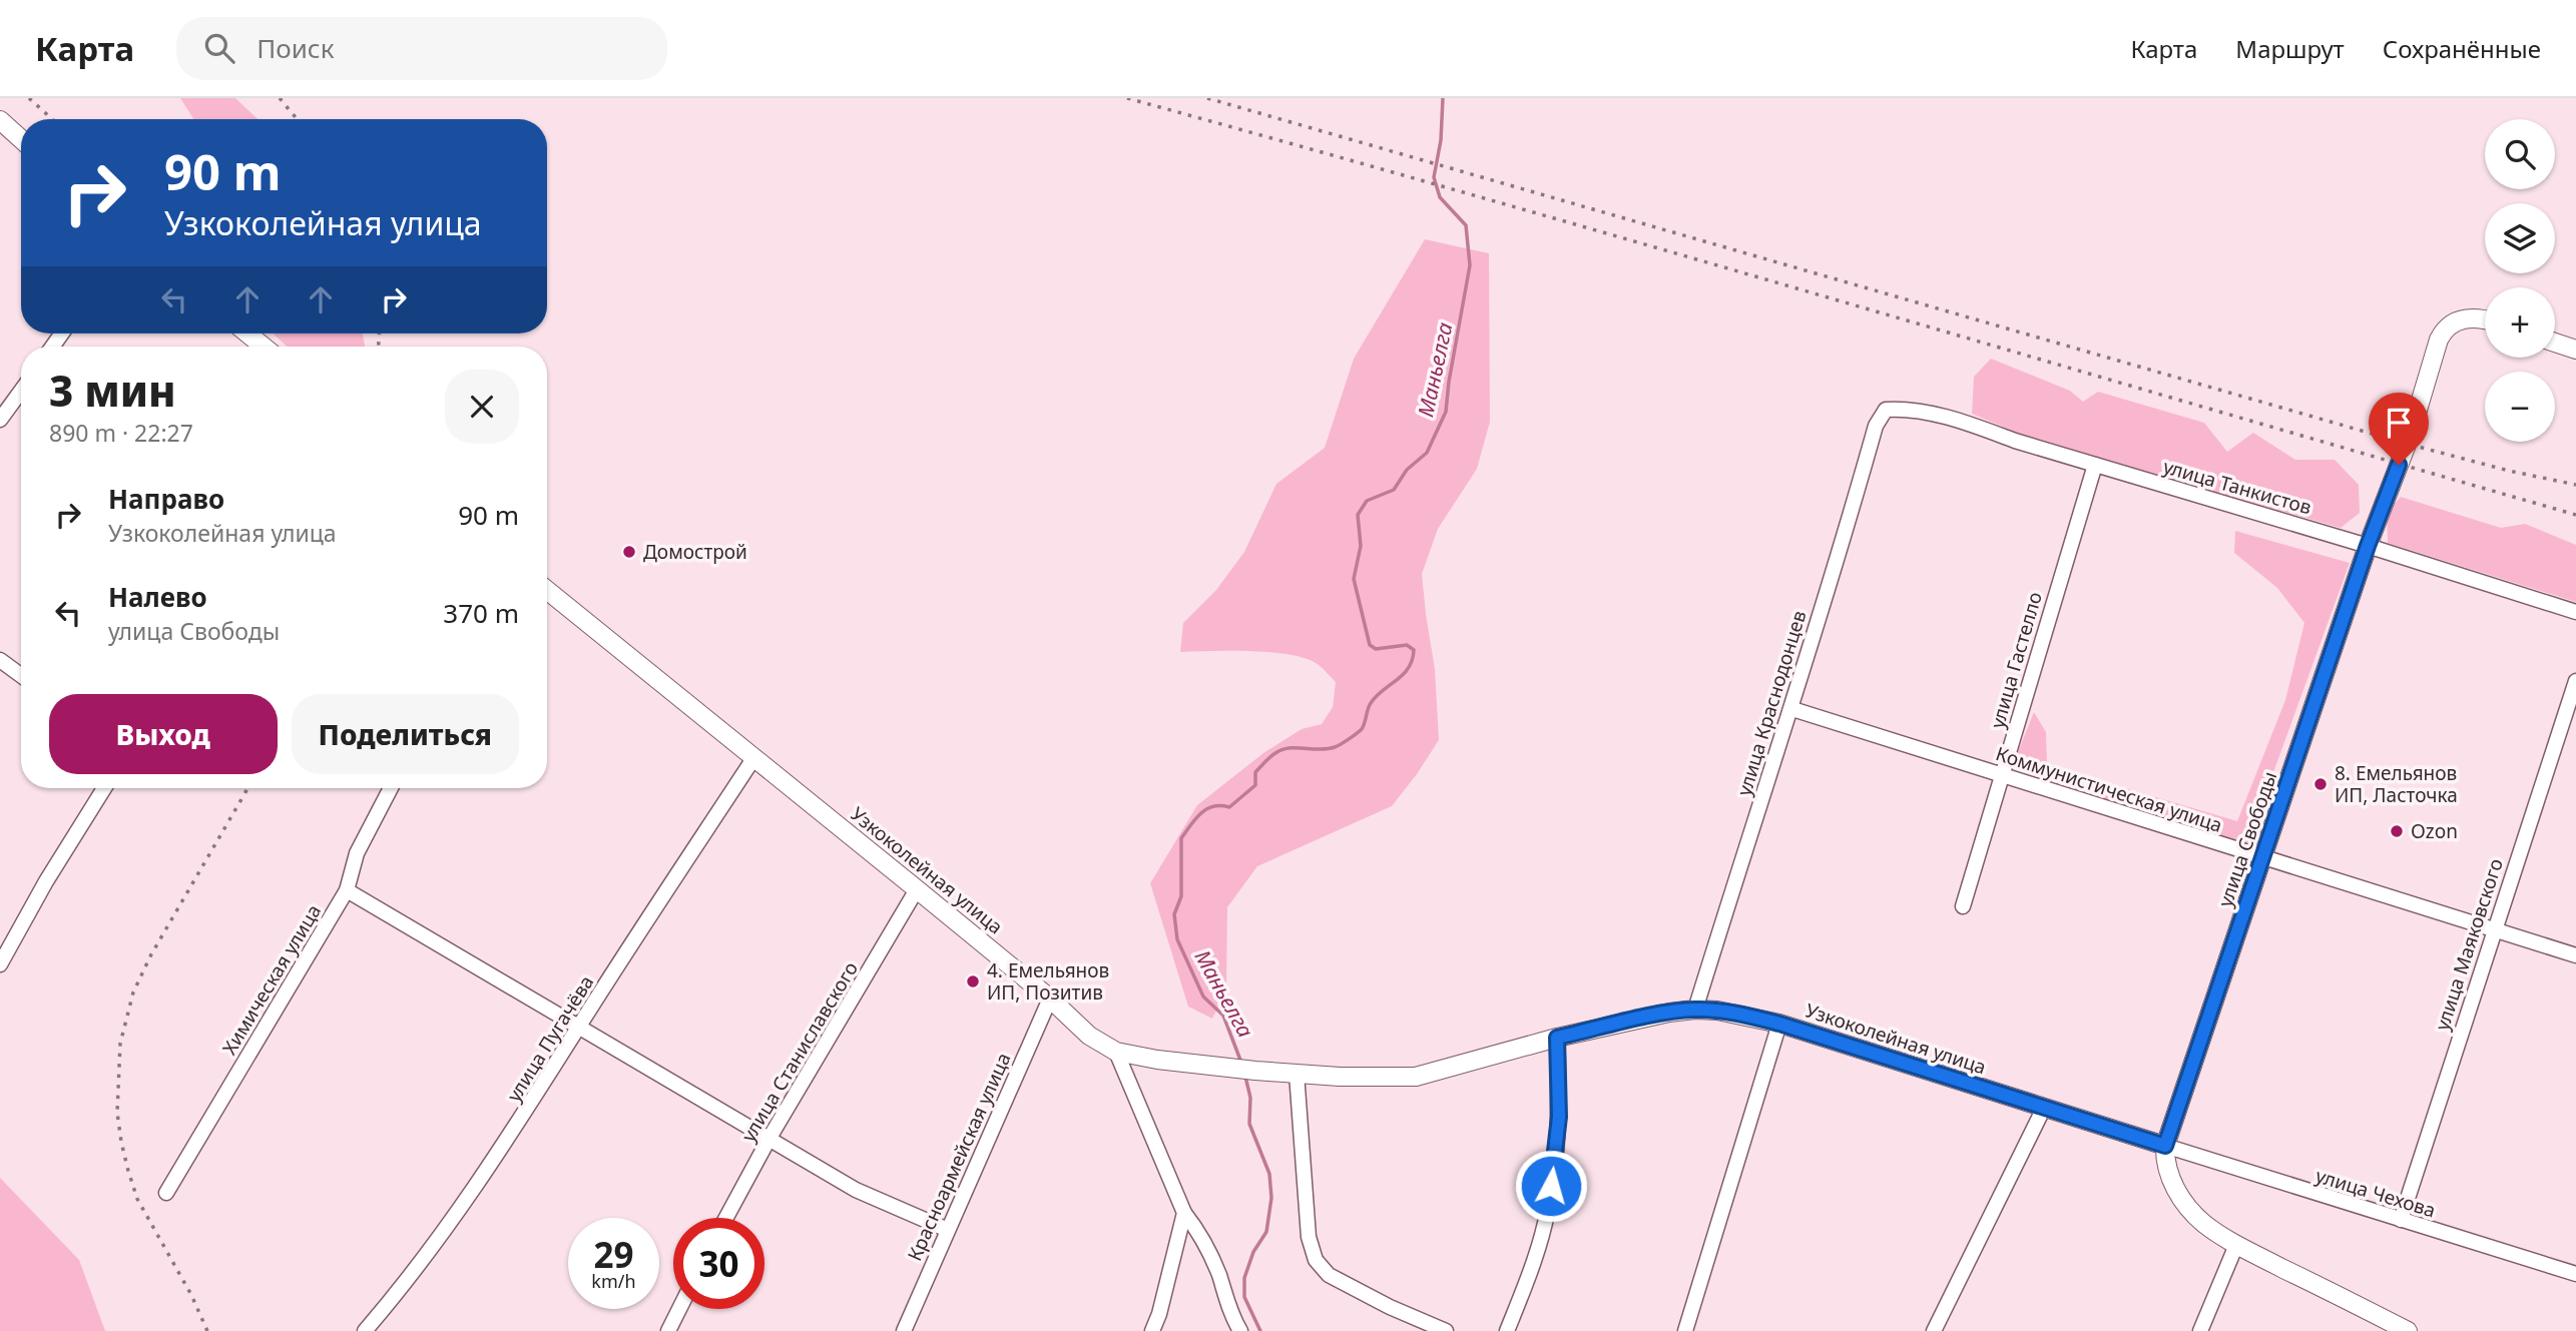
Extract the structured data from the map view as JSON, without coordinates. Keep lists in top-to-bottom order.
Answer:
{
  "streets": {
    "street": [
      "улица Танкистов",
      "улица Гастелло",
      "улица Краснодонцев",
      "Коммунистическая улица",
      "улица Свободы",
      "Узкоколейная улица",
      "улица Маяковского",
      "Химическая улица",
      "улица Пугачёва",
      "улица Станиславского",
      "Красноармейская улица",
      "улица Чехова"
    ]
  },
  "crossings": [
    ["улица Танкистов", "улица Гастелло"],
    ["улица Танкистов", "улица Краснодонцев"],
    ["улица Танкистов", "улица Свободы"],
    ["улица Гастелло", "Коммунистическая улица"],
    ["улица Краснодонцев", "Коммунистическая улица"],
    ["улица Краснодонцев", "Узкоколейная улица"],
    ["Коммунистическая улица", "улица Свободы"],
    ["Коммунистическая улица", "улица Маяковского"],
    ["улица Свободы", "Узкоколейная улица"],
    ["улица Свободы", "улица Чехова"],
    ["Узкоколейная улица", "улица Пугачёва"],
    ["Узкоколейная улица", "улица Станиславского"],
    ["Узкоколейная улица", "Красноармейская улица"],
    ["Узкоколейная улица", "улица Чехова"],
    ["улица Маяковского", "улица Чехова"]
  ],
  "water": ["Маньелга"],
  "places": [
    "Домострой",
    "8. Емельянов ИП, Ласточка",
    "Ozon",
    "4. Емельянов ИП, Позитив"
  ],
  "page": {
    "header": "Карта",
    "search": "Поиск",
    "nav": ["Карта", "Маршрут", "Сохранённые"],
    "map_buttons": ["+", "−"],
    "turn": ["90 m", "Узкоколейная улица"],
    "heading": ["3 мин", "890 m · 22:27"],
    "list": [
      {
        "name": "Направо",
        "note": "Узкоколейная улица",
        "value": "90 m"
      },
      {
        "name": "Налево",
        "note": "улица Свободы",
        "value": "370 m"
      }
    ],
    "buttons": ["Выход", "Поделиться"],
    "speed": "29 km/h",
    "limit": "30"
  }
}
